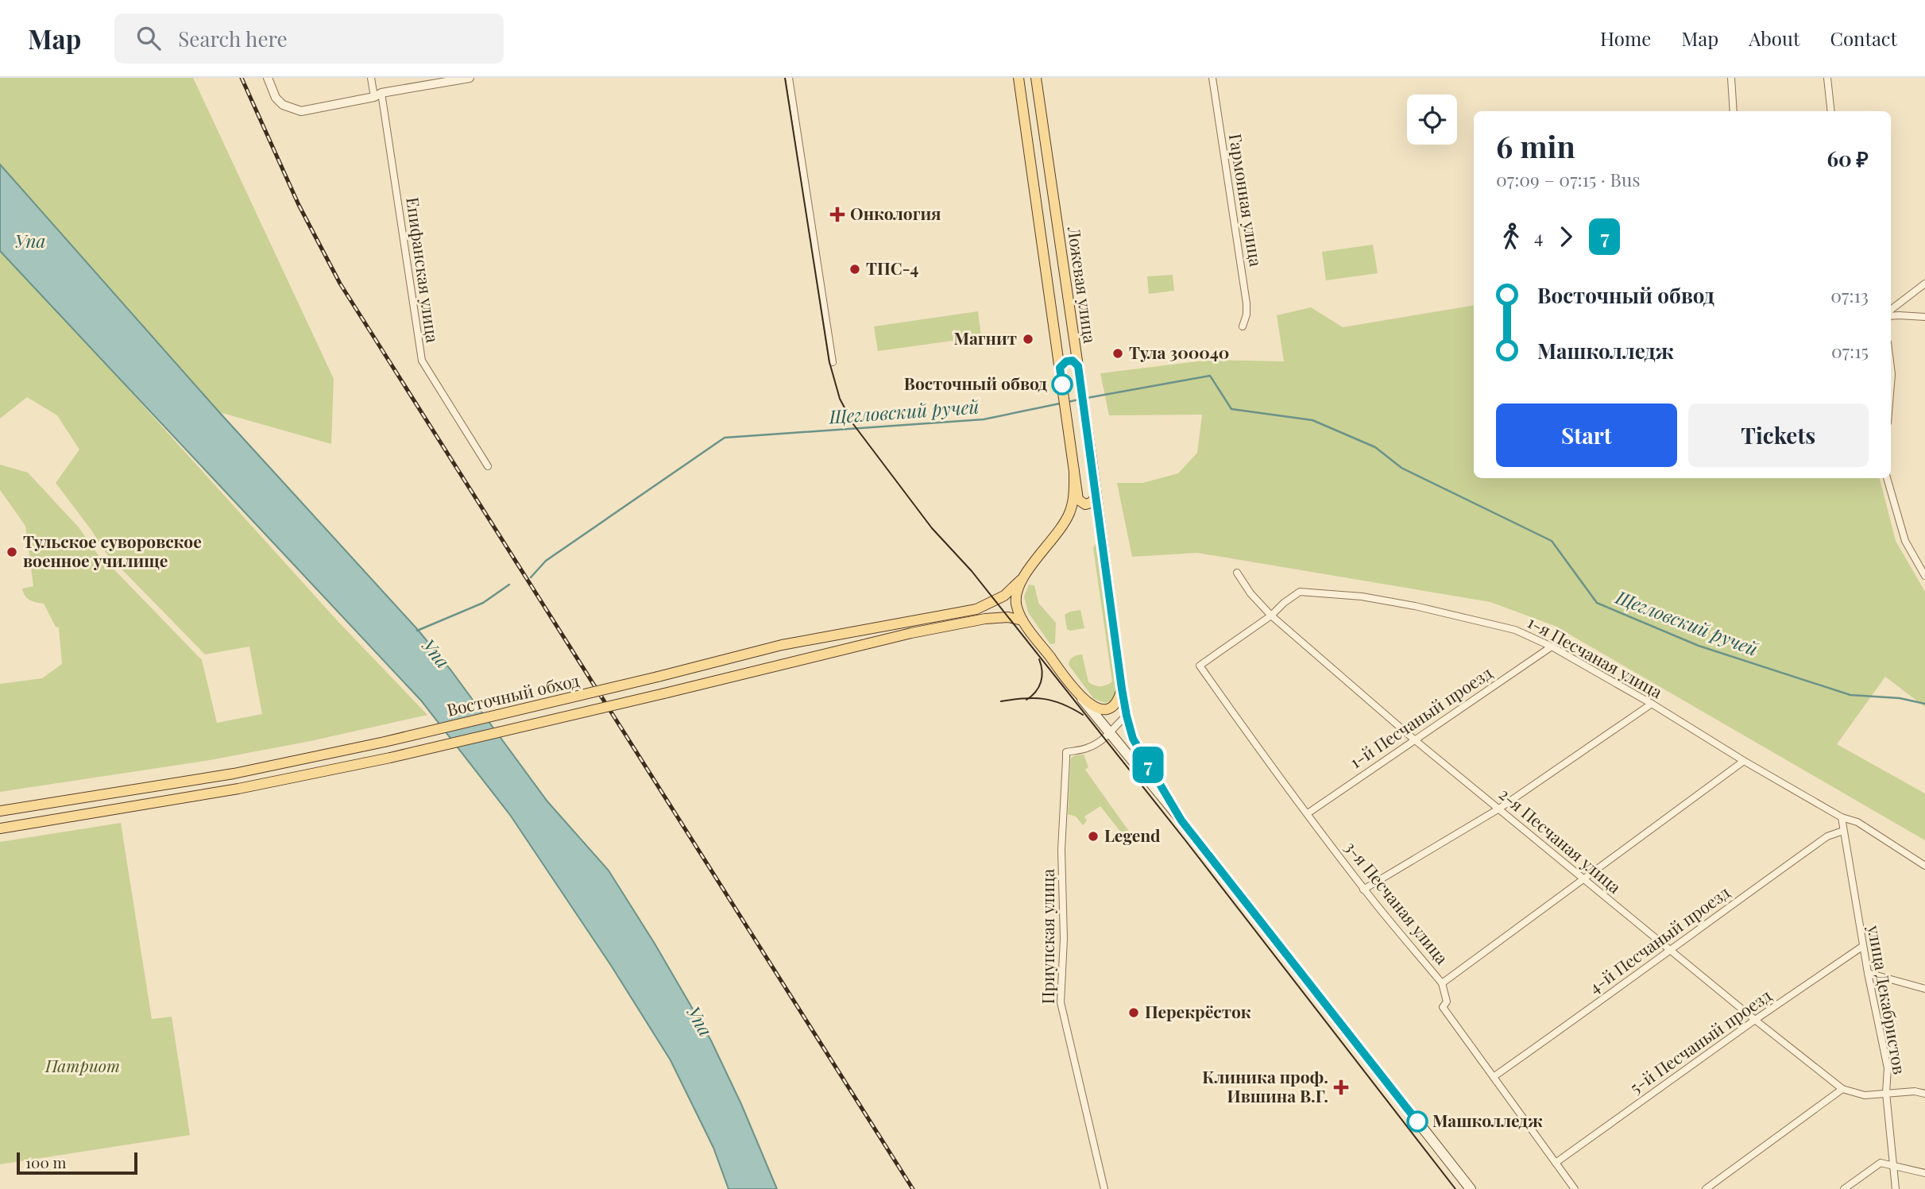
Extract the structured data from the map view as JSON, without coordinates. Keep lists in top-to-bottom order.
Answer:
{
  "streets": {
    "main road": ["Ложевая улица", "Восточный обход"],
    "street": [
      "Гармонная улица",
      "Епифанская улица",
      "1-я Песчаная улица",
      "1-й Песчаный проезд",
      "2-я Песчаная улица",
      "3-я Песчаная улица",
      "Приупская улица",
      "4-й Песчаный проезд",
      "улица Декабристов",
      "5-й Песчаный проезд"
    ]
  },
  "crossings": [
    ["Ложевая улица", "Восточный обход"],
    ["1-я Песчаная улица", "1-й Песчаный проезд"],
    ["1-я Песчаная улица", "2-я Песчаная улица"],
    ["1-я Песчаная улица", "3-я Песчаная улица"],
    ["1-я Песчаная улица", "улица Декабристов"],
    ["1-й Песчаный проезд", "2-я Песчаная улица"],
    ["1-й Песчаный проезд", "3-я Песчаная улица"],
    ["2-я Песчаная улица", "4-й Песчаный проезд"],
    ["2-я Песчаная улица", "улица Декабристов"],
    ["2-я Песчаная улица", "5-й Песчаный проезд"],
    ["3-я Песчаная улица", "4-й Песчаный проезд"],
    ["3-я Песчаная улица", "5-й Песчаный проезд"],
    ["4-й Песчаный проезд", "улица Декабристов"],
    ["улица Декабристов", "5-й Песчаный проезд"]
  ],
  "water": ["Упа", "Щегловский ручей"],
  "parks": ["Патриот"],
  "places": {
    "health": ["Онкология", "Клиника проф. Ившина В.Г."],
    "other": [
      "ТПС-4",
      "Магнит",
      "Тула 300040",
      "Восточный обвод",
      "Тульское суворовское военное училище",
      "Legend",
      "Перекрёсток",
      "Машколледж"
    ]
  },
  "lines": ["bus line 7"],
  "scale_bar": "100 m",
  "page": {
    "header": "Map",
    "search": "Search here",
    "nav": [
      "Home",
      "Map",
      "About",
      "Contact"
    ],
    "on_map": "7",
    "heading": ["6 min", "07:09 – 07:15 · Bus", "60 ₽"],
    "legs": ["4", "7"],
    "list": [
      {
        "name": "Восточный обвод",
        "value": "07:13"
      },
      {
        "name": "Машколледж",
        "value": "07:15"
      }
    ],
    "buttons": ["Start", "Tickets"],
    "scale": "100 m"
  }
}
